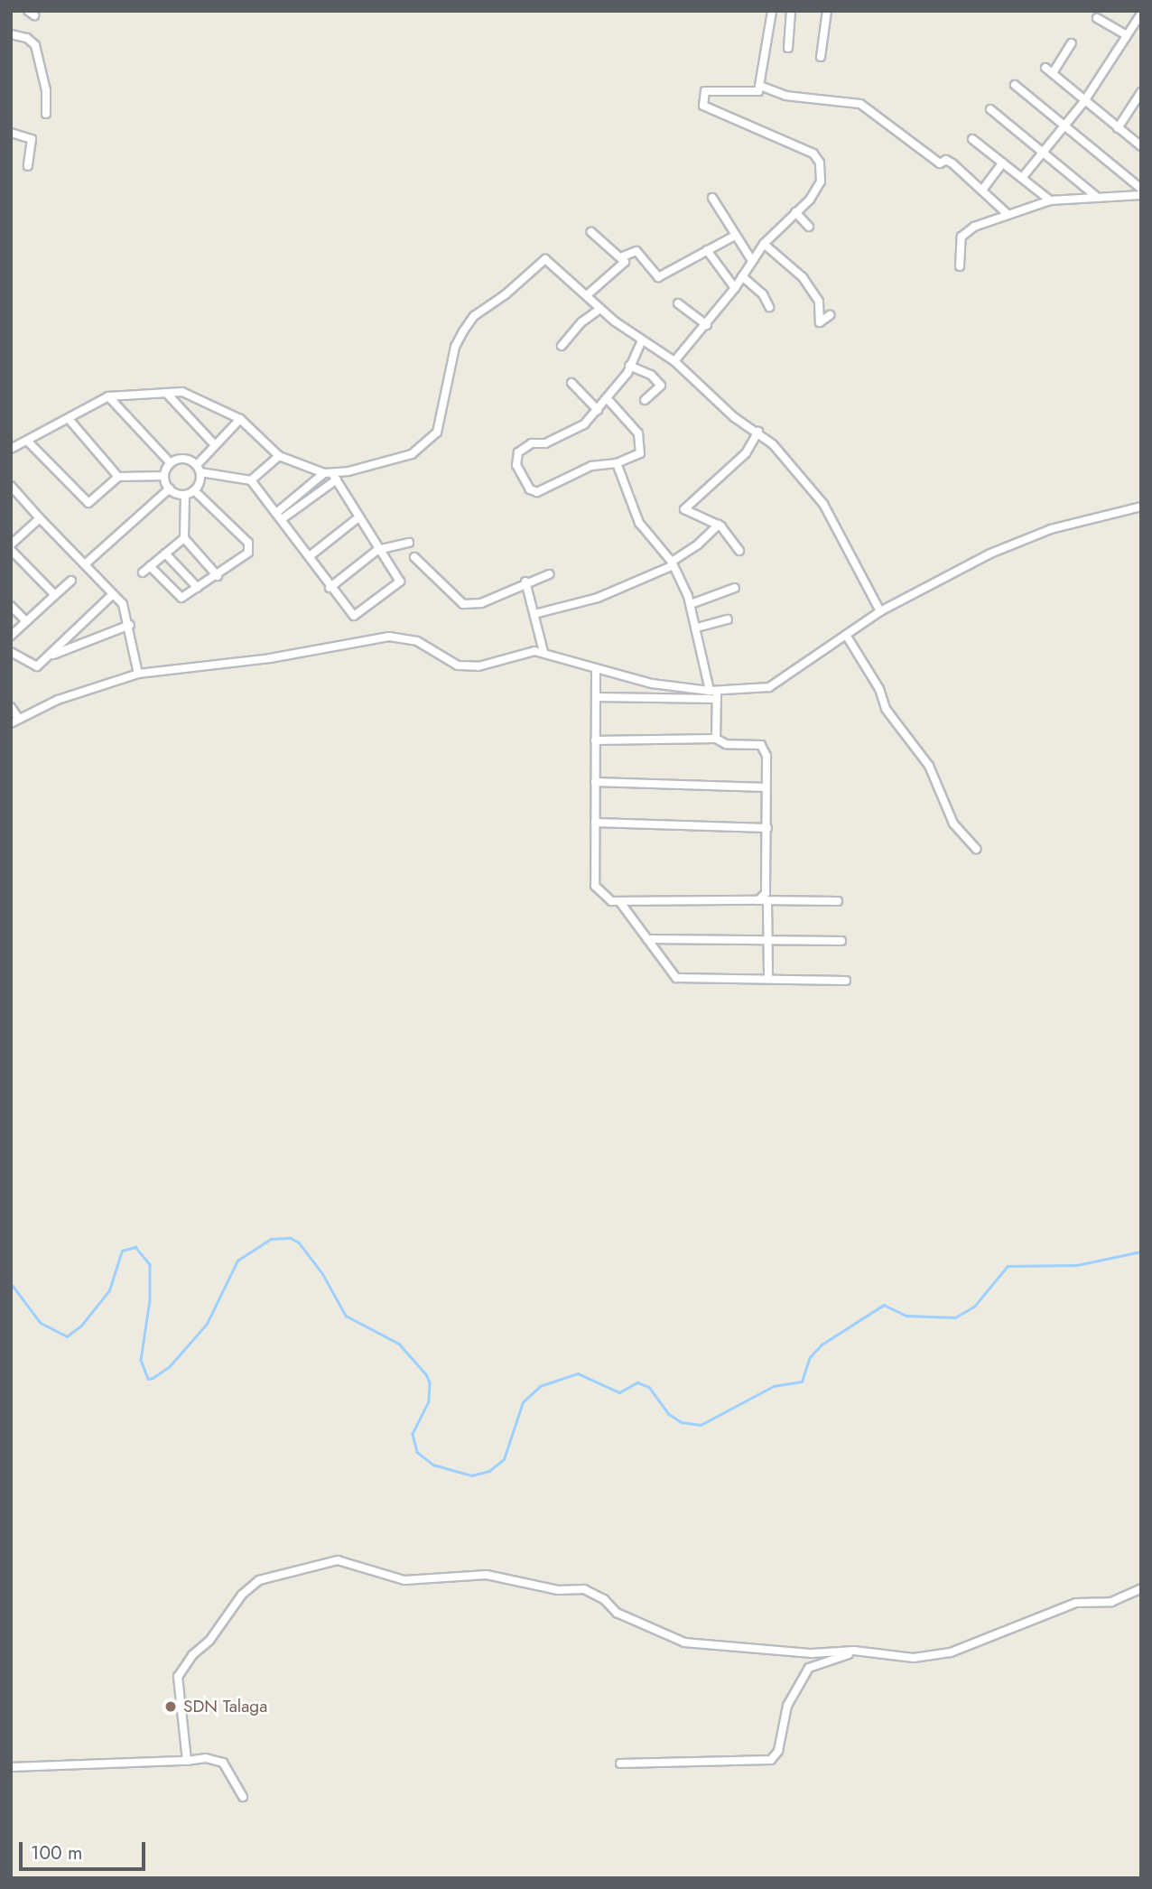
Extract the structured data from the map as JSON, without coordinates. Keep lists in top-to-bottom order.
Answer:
{
  "places": ["SDN Talaga"],
  "scale_bar": "100 m"
}
